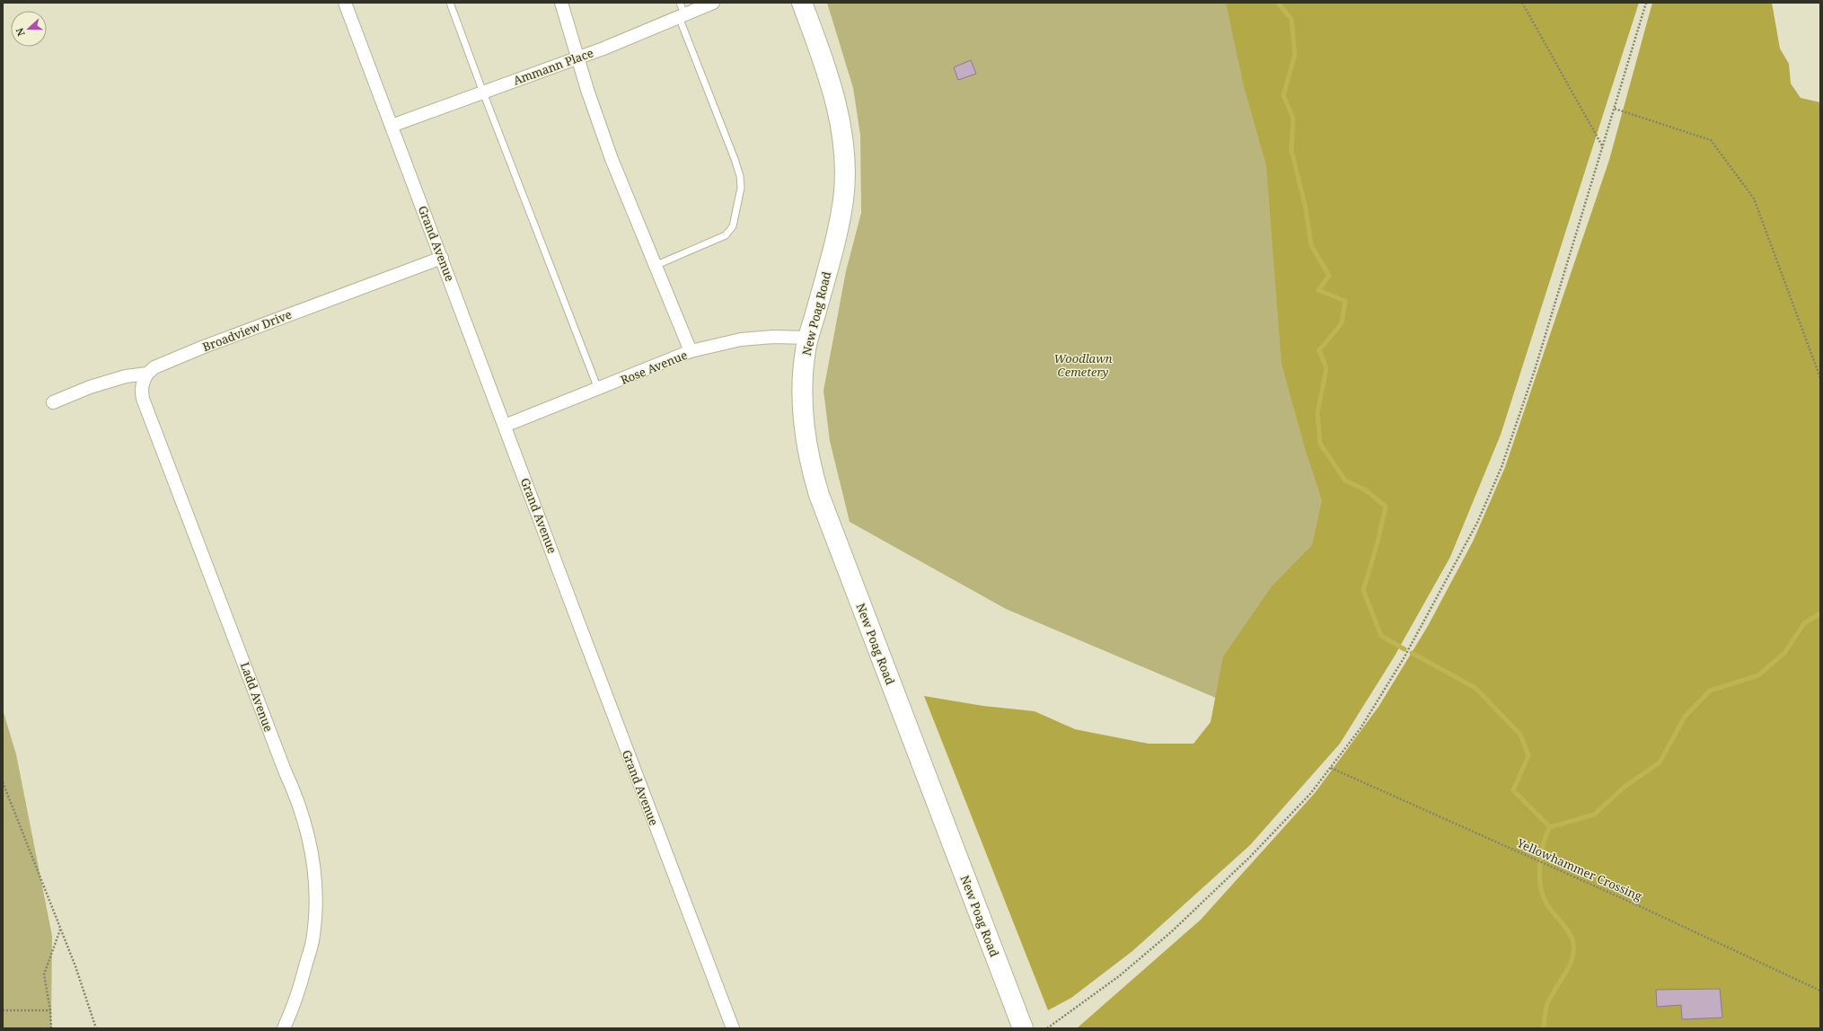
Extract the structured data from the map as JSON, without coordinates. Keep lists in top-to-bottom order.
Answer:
{
  "streets": {
    "main road": ["New Poag Road"],
    "street": [
      "Ammann Place",
      "Grand Avenue",
      "Broadview Drive",
      "Rose Avenue",
      "Ladd Avenue"
    ],
    "path": ["Yellowhammer Crossing"]
  },
  "crossings": [
    ["Ammann Place", "Grand Avenue"],
    ["Grand Avenue", "Broadview Drive"],
    ["Grand Avenue", "Rose Avenue"],
    ["New Poag Road", "Rose Avenue"],
    ["Broadview Drive", "Ladd Avenue"]
  ],
  "parks": ["Woodlawn Cemetery"],
  "north": "left"
}
